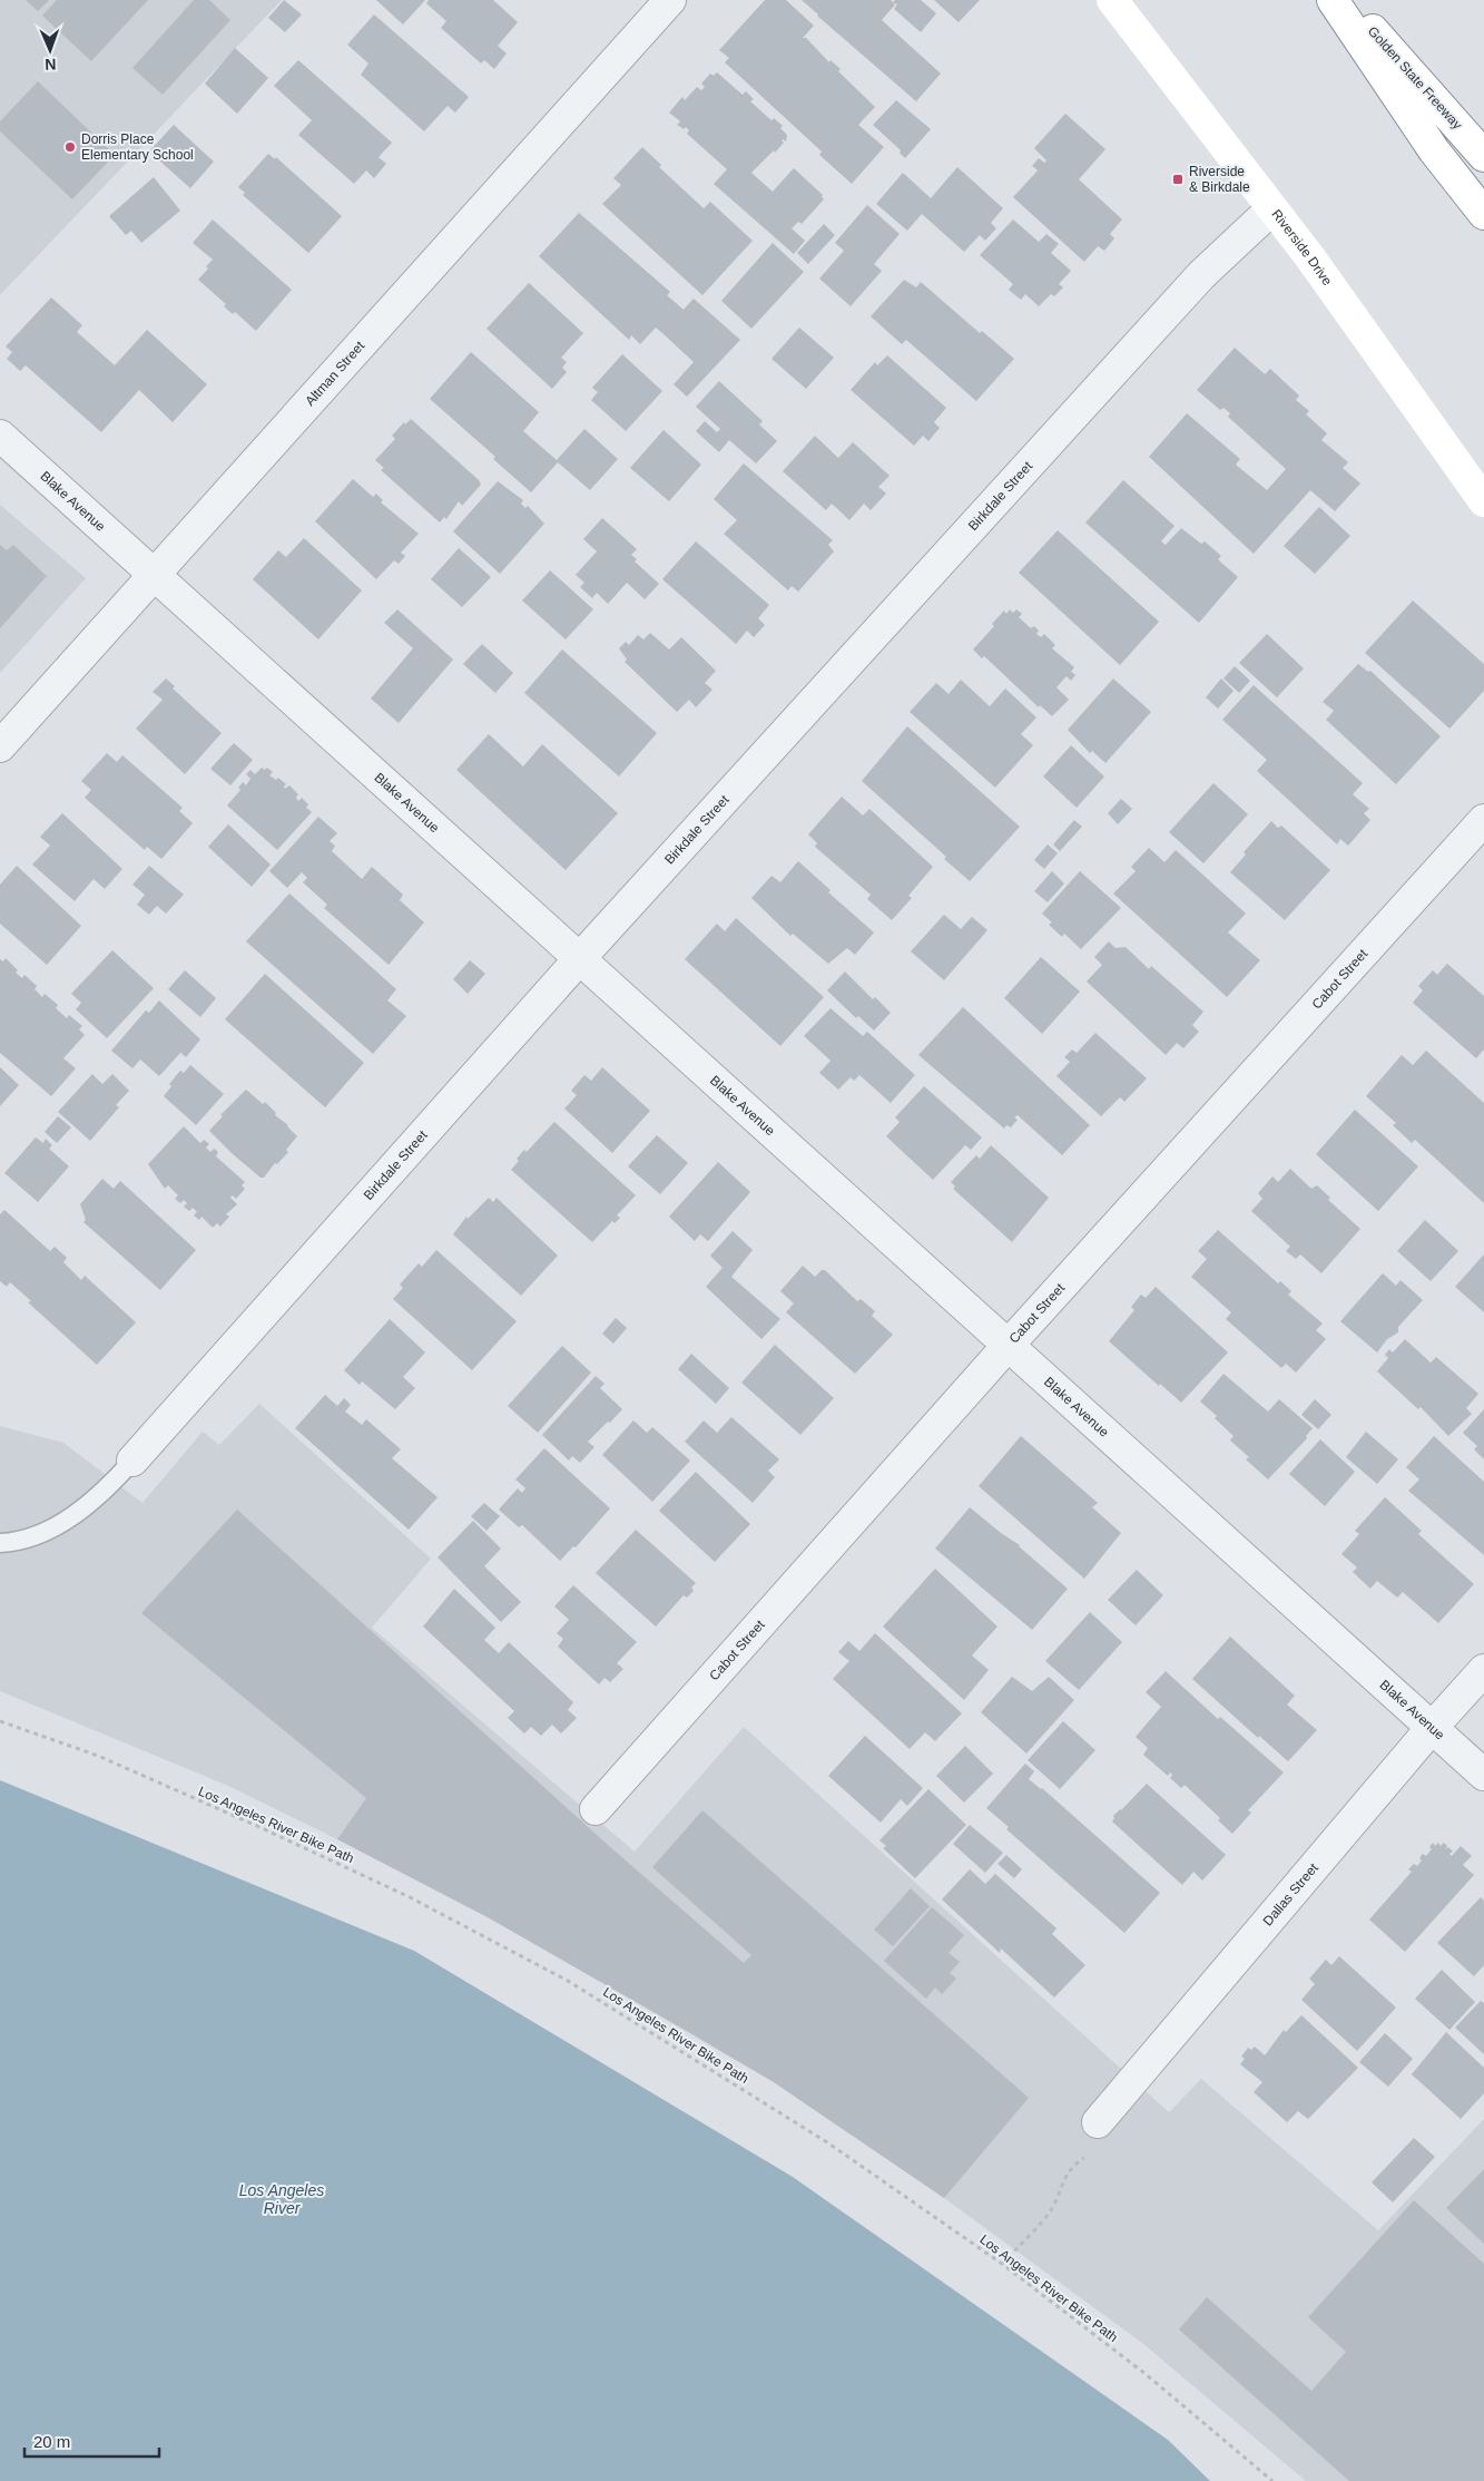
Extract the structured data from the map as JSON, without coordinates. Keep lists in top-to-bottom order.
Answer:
{
  "streets": {
    "main road": ["Golden State Freeway", "Riverside Drive"],
    "street": [
      "Altman Street",
      "Birkdale Street",
      "Blake Avenue",
      "Cabot Street",
      "Dallas Street"
    ],
    "path": ["Los Angeles River Bike Path"]
  },
  "crossings": [
    ["Riverside Drive", "Birkdale Street"],
    ["Altman Street", "Blake Avenue"],
    ["Birkdale Street", "Blake Avenue"],
    ["Blake Avenue", "Cabot Street"],
    ["Blake Avenue", "Dallas Street"]
  ],
  "water": ["Los Angeles River"],
  "places": {
    "other": ["Dorris Place Elementary School"],
    "transit": ["Riverside & Birkdale"]
  },
  "scale_bar": "20 m",
  "north": "bottom"
}
